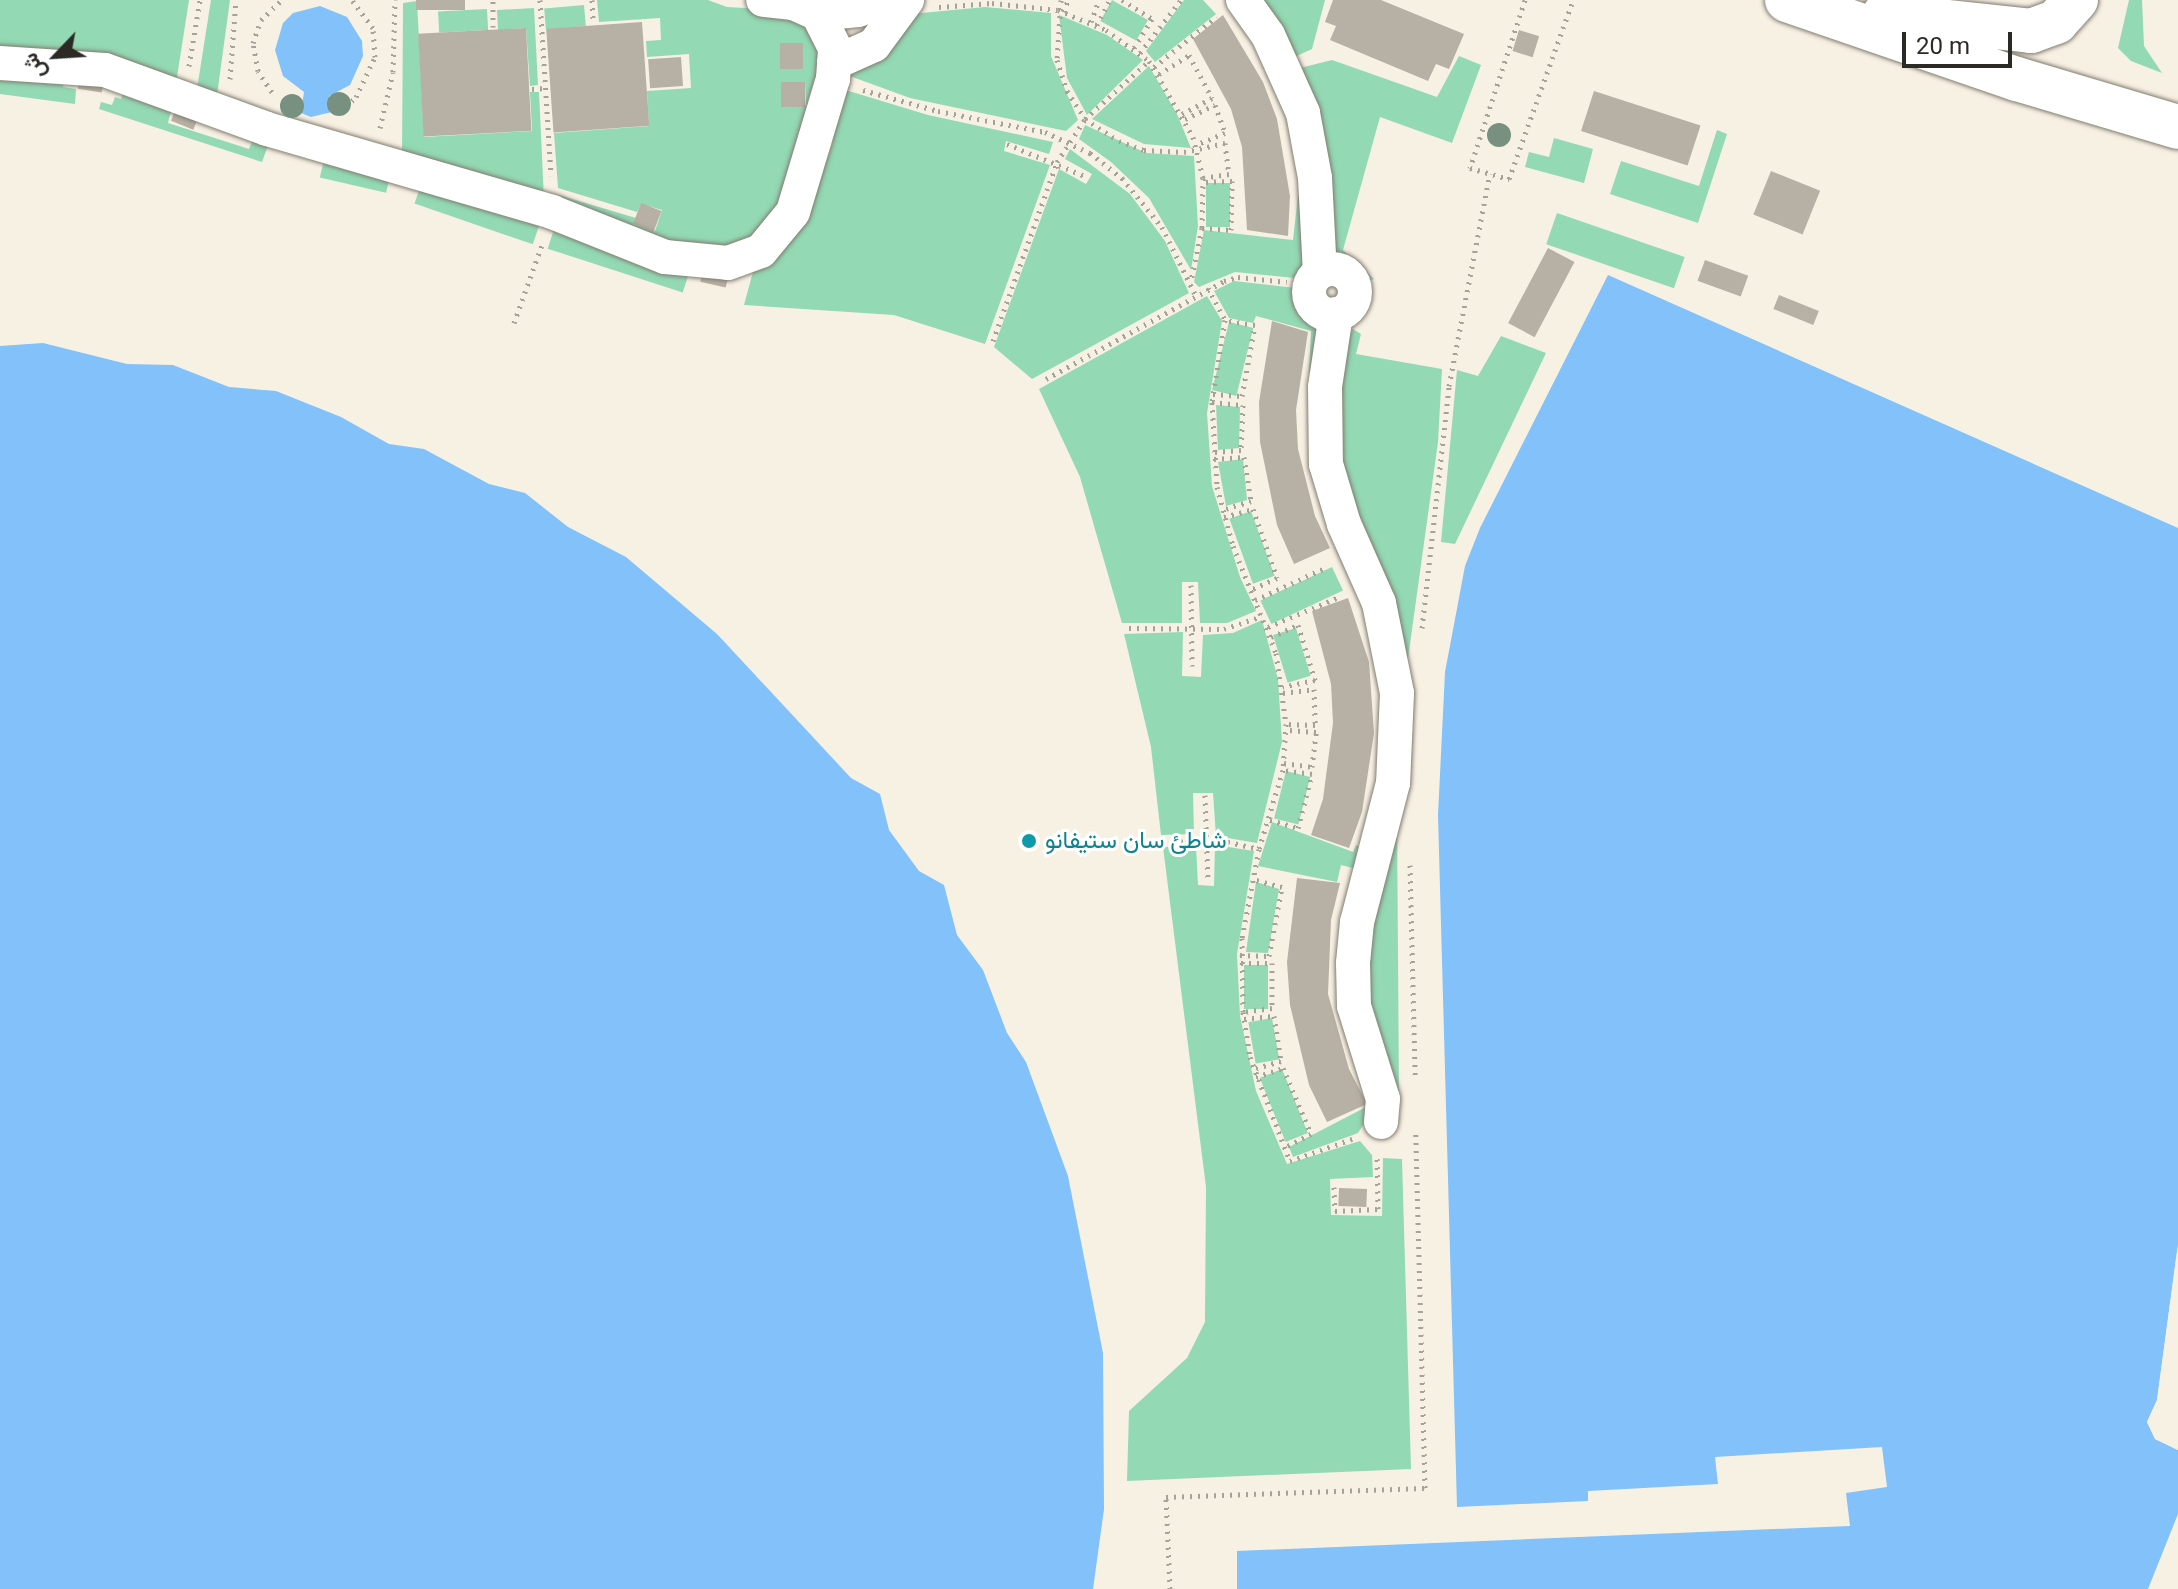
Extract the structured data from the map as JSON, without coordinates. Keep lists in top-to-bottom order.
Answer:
{
  "places": ["شاطئ سان ستيفانو"],
  "scale_bar": "20 m",
  "north": "bottom left"
}
